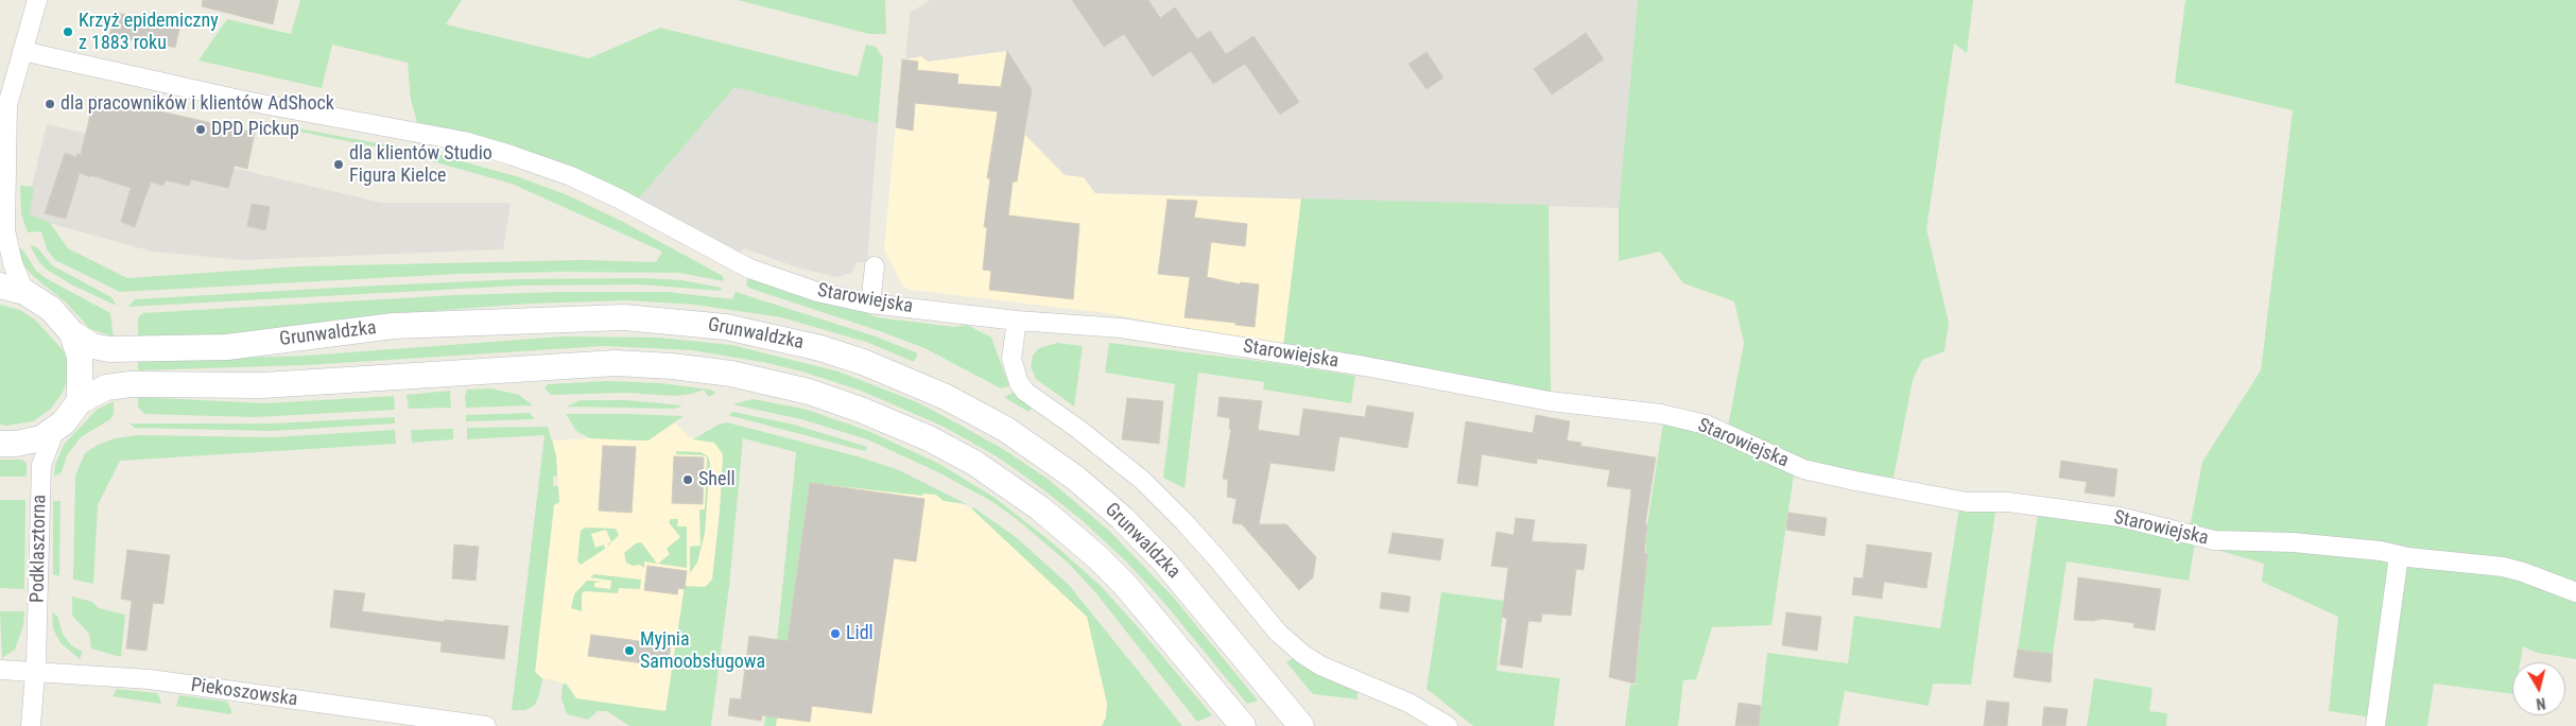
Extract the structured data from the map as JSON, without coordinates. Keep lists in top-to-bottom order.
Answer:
{
  "streets": {
    "main road": ["Grunwaldzka"],
    "street": ["Starowiejska", "Podklasztorna", "Piekoszowska"]
  },
  "crossings": [
    ["Podklasztorna", "Piekoszowska"]
  ],
  "places": [
    "Krzyż epidemiczny z 1883 roku",
    "dla pracowników i klientów AdShock",
    "DPD Pickup",
    "dla klientów Studio Figura Kielce",
    "Shell",
    "Lidl",
    "Myjnia Samoobsługowa"
  ],
  "north": "bottom"
}
